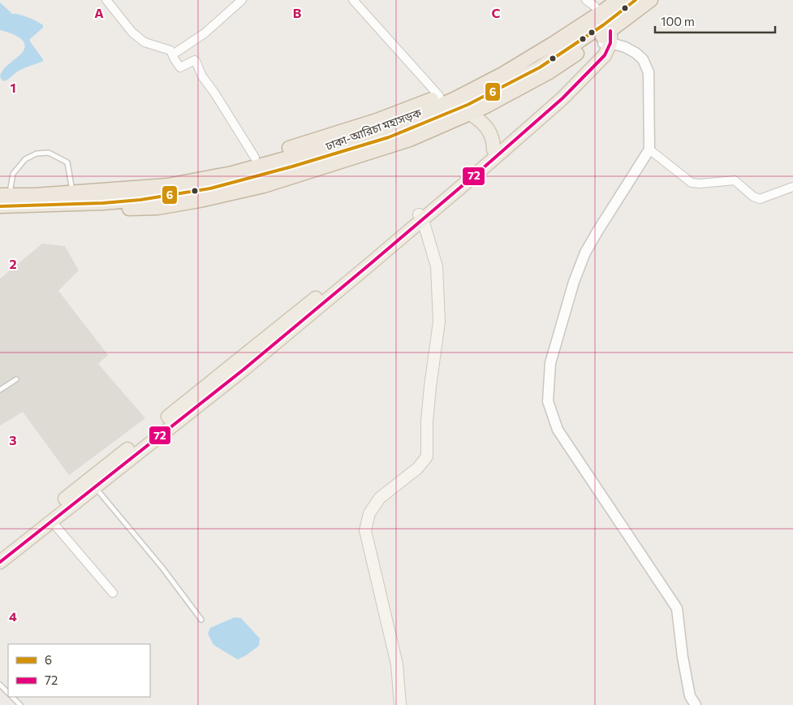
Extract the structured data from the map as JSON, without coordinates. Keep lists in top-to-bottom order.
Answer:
{
  "streets": {
    "highway": ["ঢাকা-আরিচা মহাসড়ক"]
  },
  "lines": ["transit line 6", "transit line 72"],
  "legend": ["6", "72"],
  "scale_bar": "100 m",
  "grid": {
    "columns": ["A", "B", "C"],
    "rows": [
      "1",
      "2",
      "3",
      "4"
    ]
  }
}
